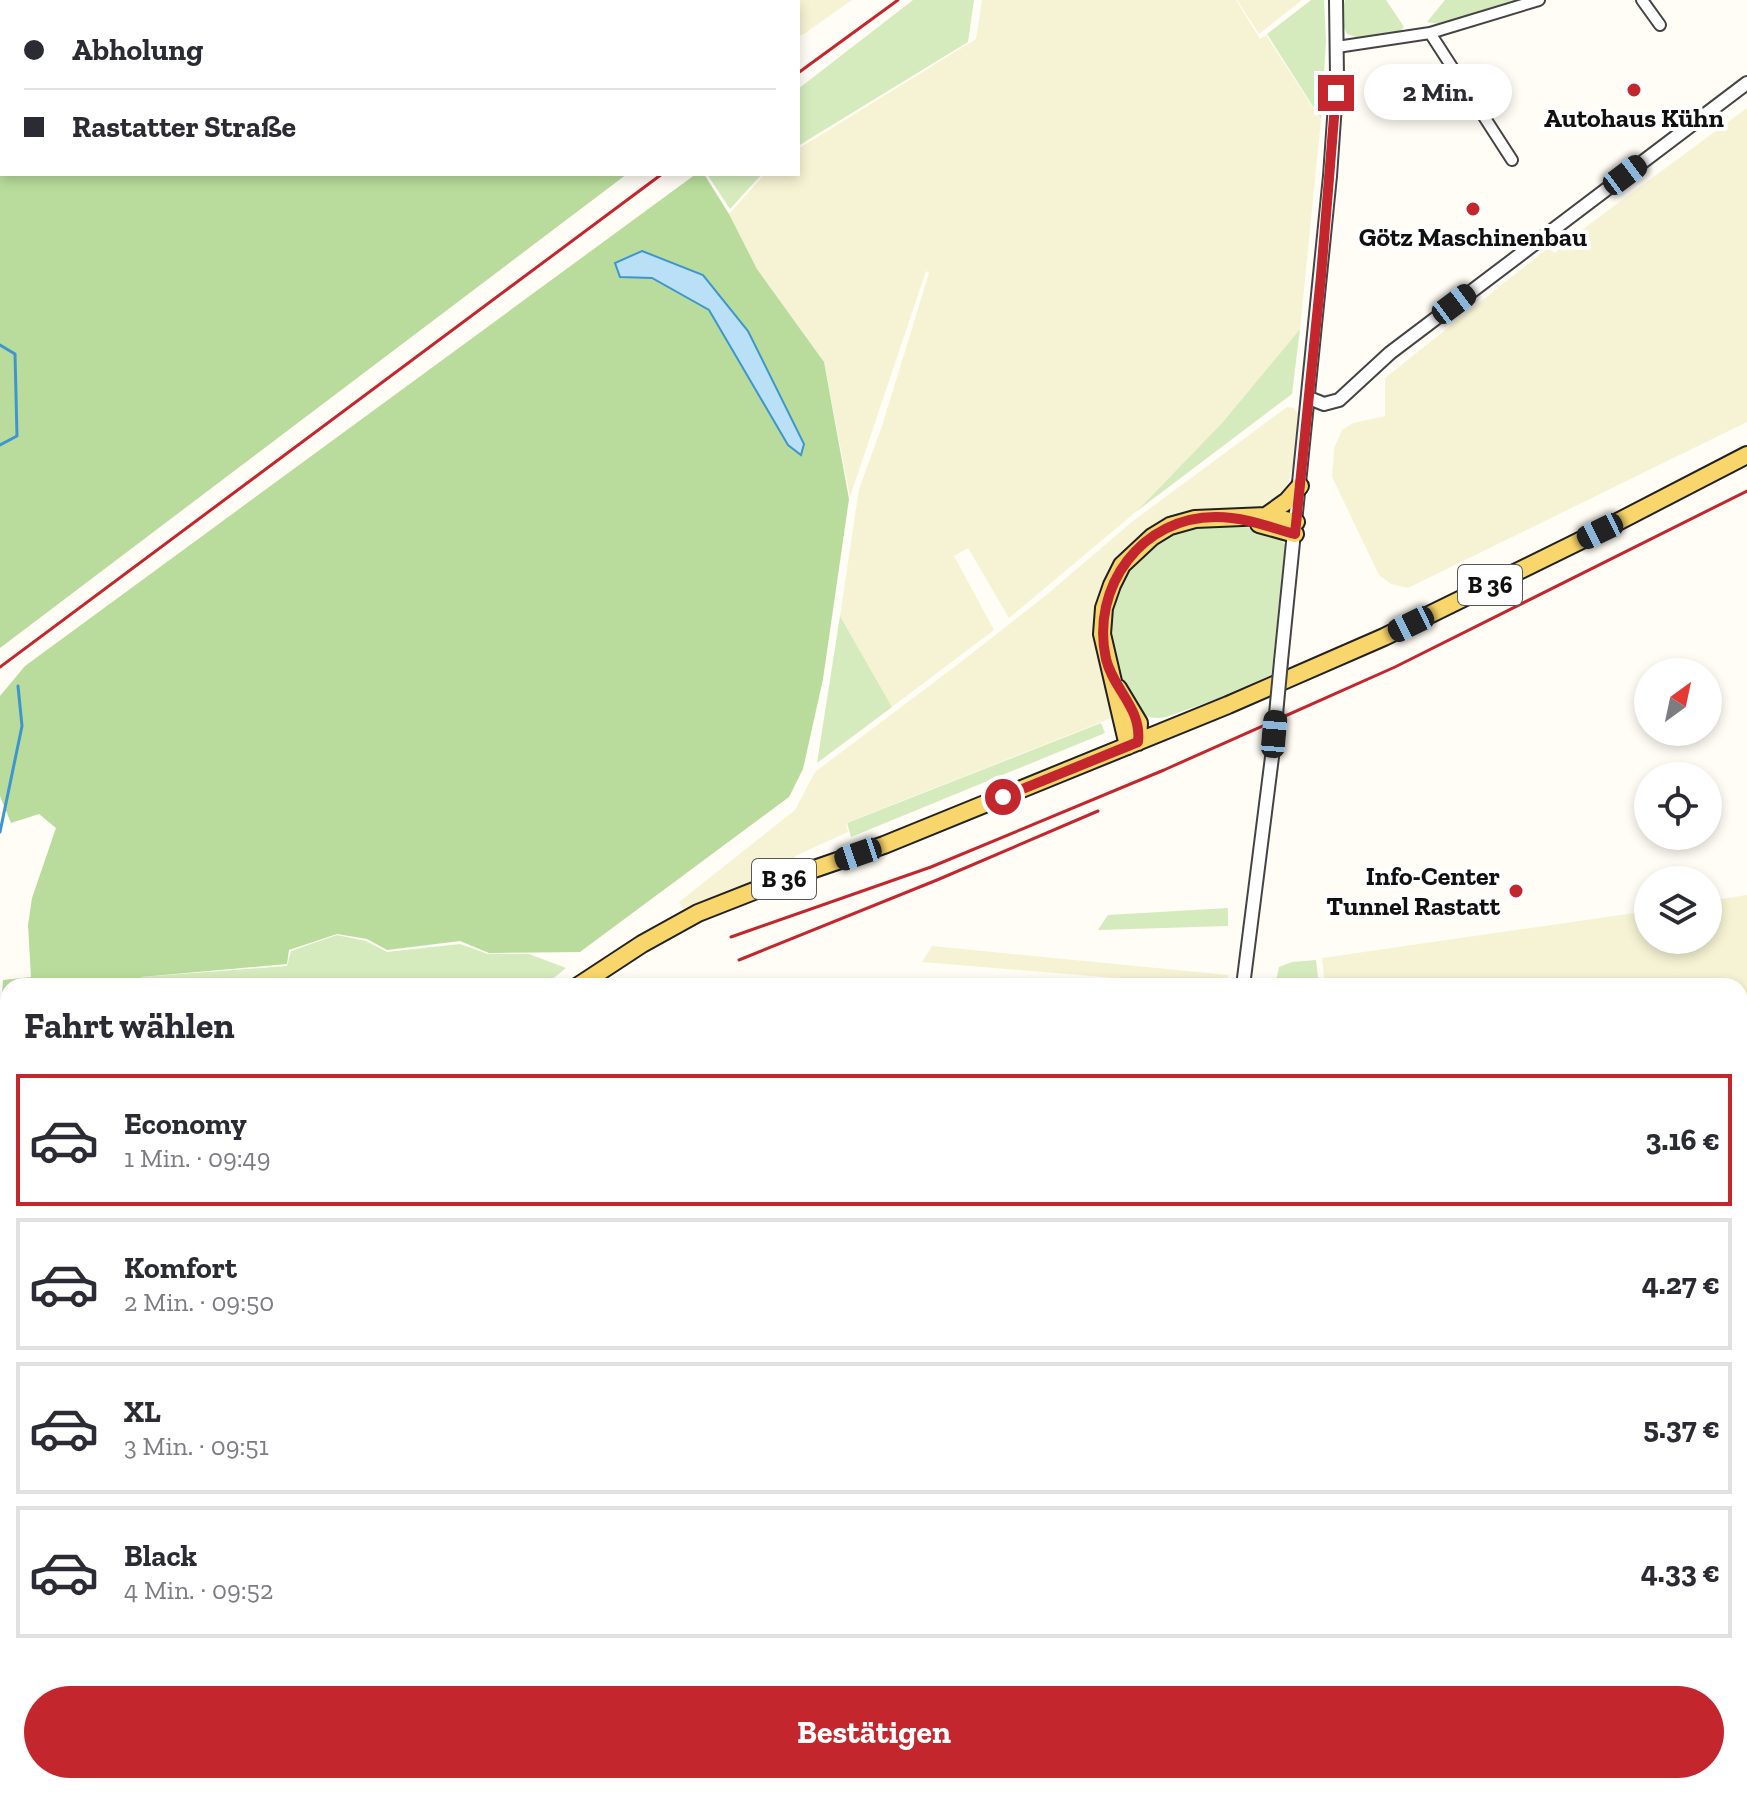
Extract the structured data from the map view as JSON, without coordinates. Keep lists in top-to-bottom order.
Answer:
{
  "streets": {
    "main road": ["B 36"]
  },
  "places": ["Autohaus Kühn", "Götz Maschinenbau", "Info-Center Tunnel Rastatt"],
  "north": "top right",
  "page": {
    "banner": ["Abholung", "Rastatter Straße"],
    "bubble": "2 Min.",
    "heading": "Fahrt wählen",
    "list": [
      {
        "name": "Economy",
        "note": "1 Min. · 09:49",
        "value": "3.16 €"
      },
      {
        "name": "Komfort",
        "note": "2 Min. · 09:50",
        "value": "4.27 €"
      },
      {
        "name": "XL",
        "note": "3 Min. · 09:51",
        "value": "5.37 €"
      },
      {
        "name": "Black",
        "note": "4 Min. · 09:52",
        "value": "4.33 €"
      }
    ],
    "buttons": "Bestätigen"
  }
}
